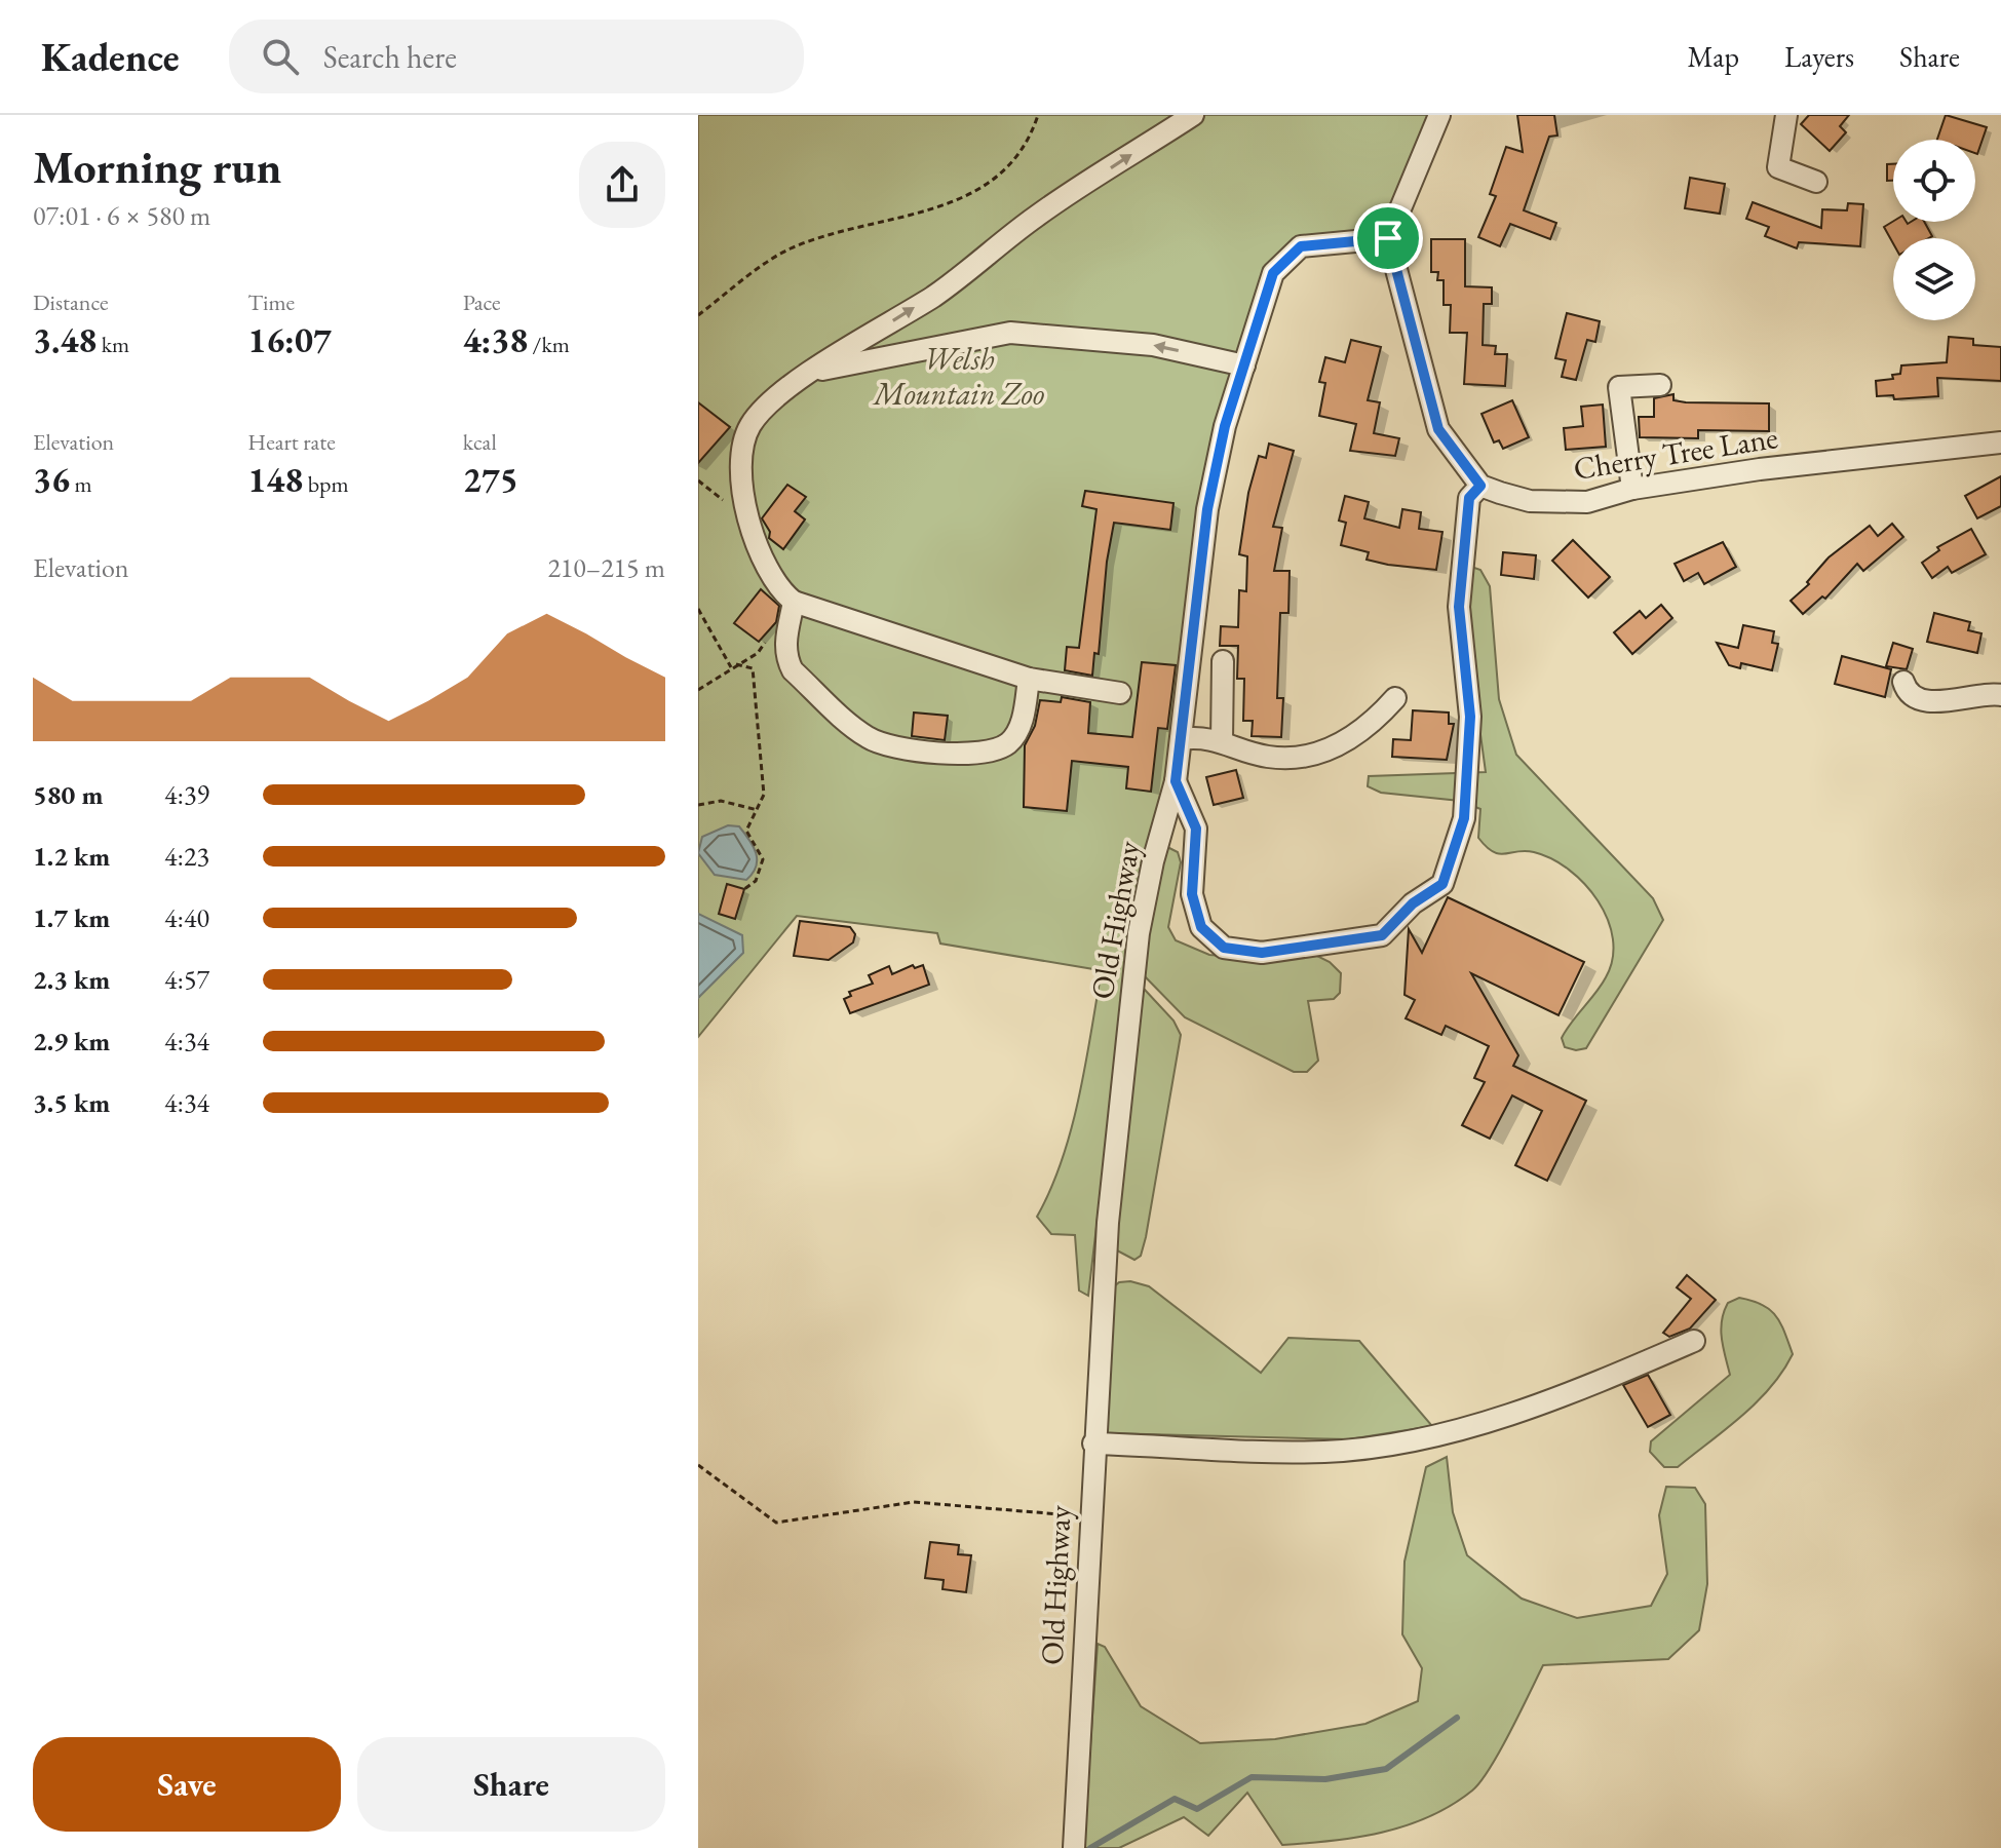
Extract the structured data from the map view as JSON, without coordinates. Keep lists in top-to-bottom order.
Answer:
{
  "streets": {
    "street": ["Cherry Tree Lane", "Old Highway"]
  },
  "parks": ["Welsh Mountain Zoo"],
  "page": {
    "header": "Kadence",
    "search": "Search here",
    "nav": ["Map", "Layers", "Share"],
    "heading": ["Morning run", "07:01 · 6 × 580 m"],
    "stats": [
      ["Distance", "3.48 km"],
      ["Time", "16:07"],
      ["Pace", "4:38 /km"],
      ["Elevation", "36 m"],
      ["Heart rate", "148 bpm"],
      ["kcal", "275"]
    ],
    "chart": ["Elevation", "210–215 m"],
    "list": [
      {
        "name": "580 m",
        "note": "4:39"
      },
      {
        "name": "1.2 km",
        "note": "4:23"
      },
      {
        "name": "1.7 km",
        "note": "4:40"
      },
      {
        "name": "2.3 km",
        "note": "4:57"
      },
      {
        "name": "2.9 km",
        "note": "4:34"
      },
      {
        "name": "3.5 km",
        "note": "4:34"
      }
    ],
    "buttons": ["Save", "Share"]
  }
}
